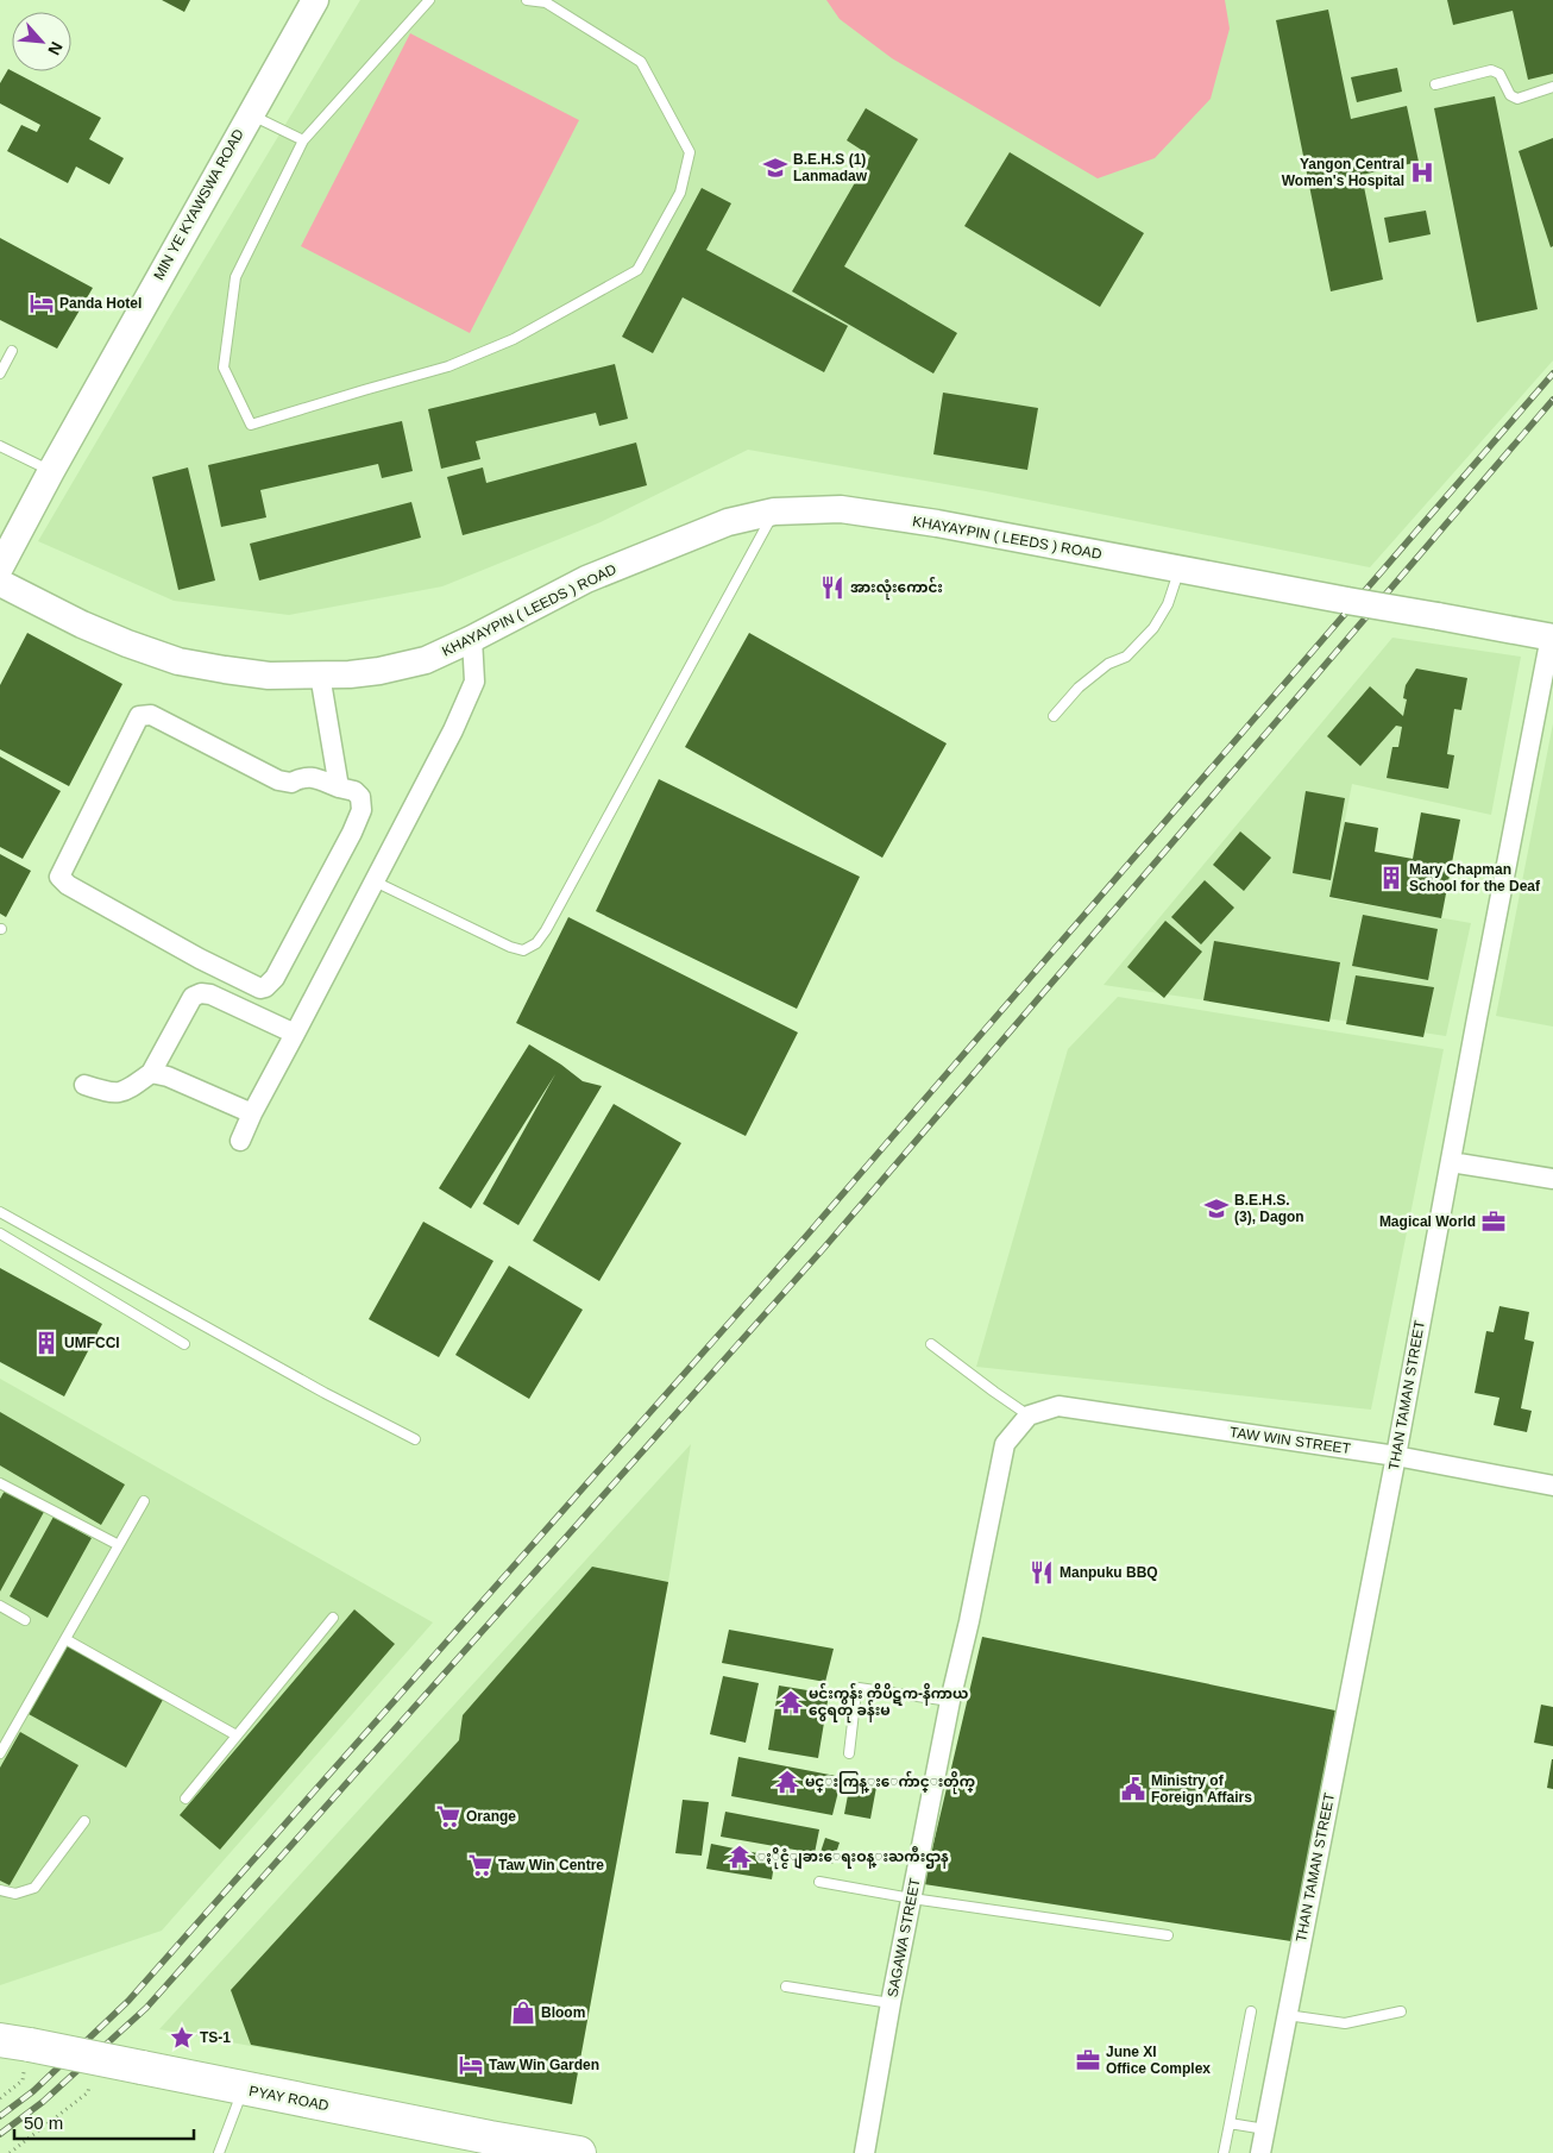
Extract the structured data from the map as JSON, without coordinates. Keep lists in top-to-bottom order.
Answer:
{
  "streets": {
    "highway": ["PYAY ROAD"],
    "street": [
      "MIN YE KYAWSWA ROAD",
      "KHAYAYPIN ( LEEDS ) ROAD",
      "THAN TAMAN STREET",
      "TAW WIN STREET",
      "SAGAWA STREET"
    ]
  },
  "crossings": [
    ["KHAYAYPIN ( LEEDS ) ROAD", "THAN TAMAN STREET"],
    ["THAN TAMAN STREET", "TAW WIN STREET"],
    ["TAW WIN STREET", "SAGAWA STREET"]
  ],
  "places": {
    "school or university": ["B.E.H.S (1) Lanmadaw", "B.E.H.S. (3), Dagon"],
    "hospital": ["Yangon Central Women's Hospital"],
    "hotel": ["Panda Hotel", "Taw Win Garden"],
    "restaurant": ["အားလုံးကောင်း", "Manpuku BBQ"],
    "building": ["Mary Chapman School for the Deaf", "UMFCCI"],
    "office": ["Magical World", "June XI Office Complex"],
    "temple": ["မင်းကွန်း တိပိဋက-နိကာယ ငွေရတု ခန်းမ", "မင္းကြန္းေက်ာင္းတိုက္", "ႏိုင္ငံျခားေရးဝန္းႀကီးဌာန"],
    "public building": ["Ministry of Foreign Affairs"],
    "supermarket": ["Orange", "Taw Win Centre"],
    "shop": ["Bloom"],
    "place": ["TS-1"]
  },
  "scale_bar": "50 m",
  "north": "bottom right"
}
